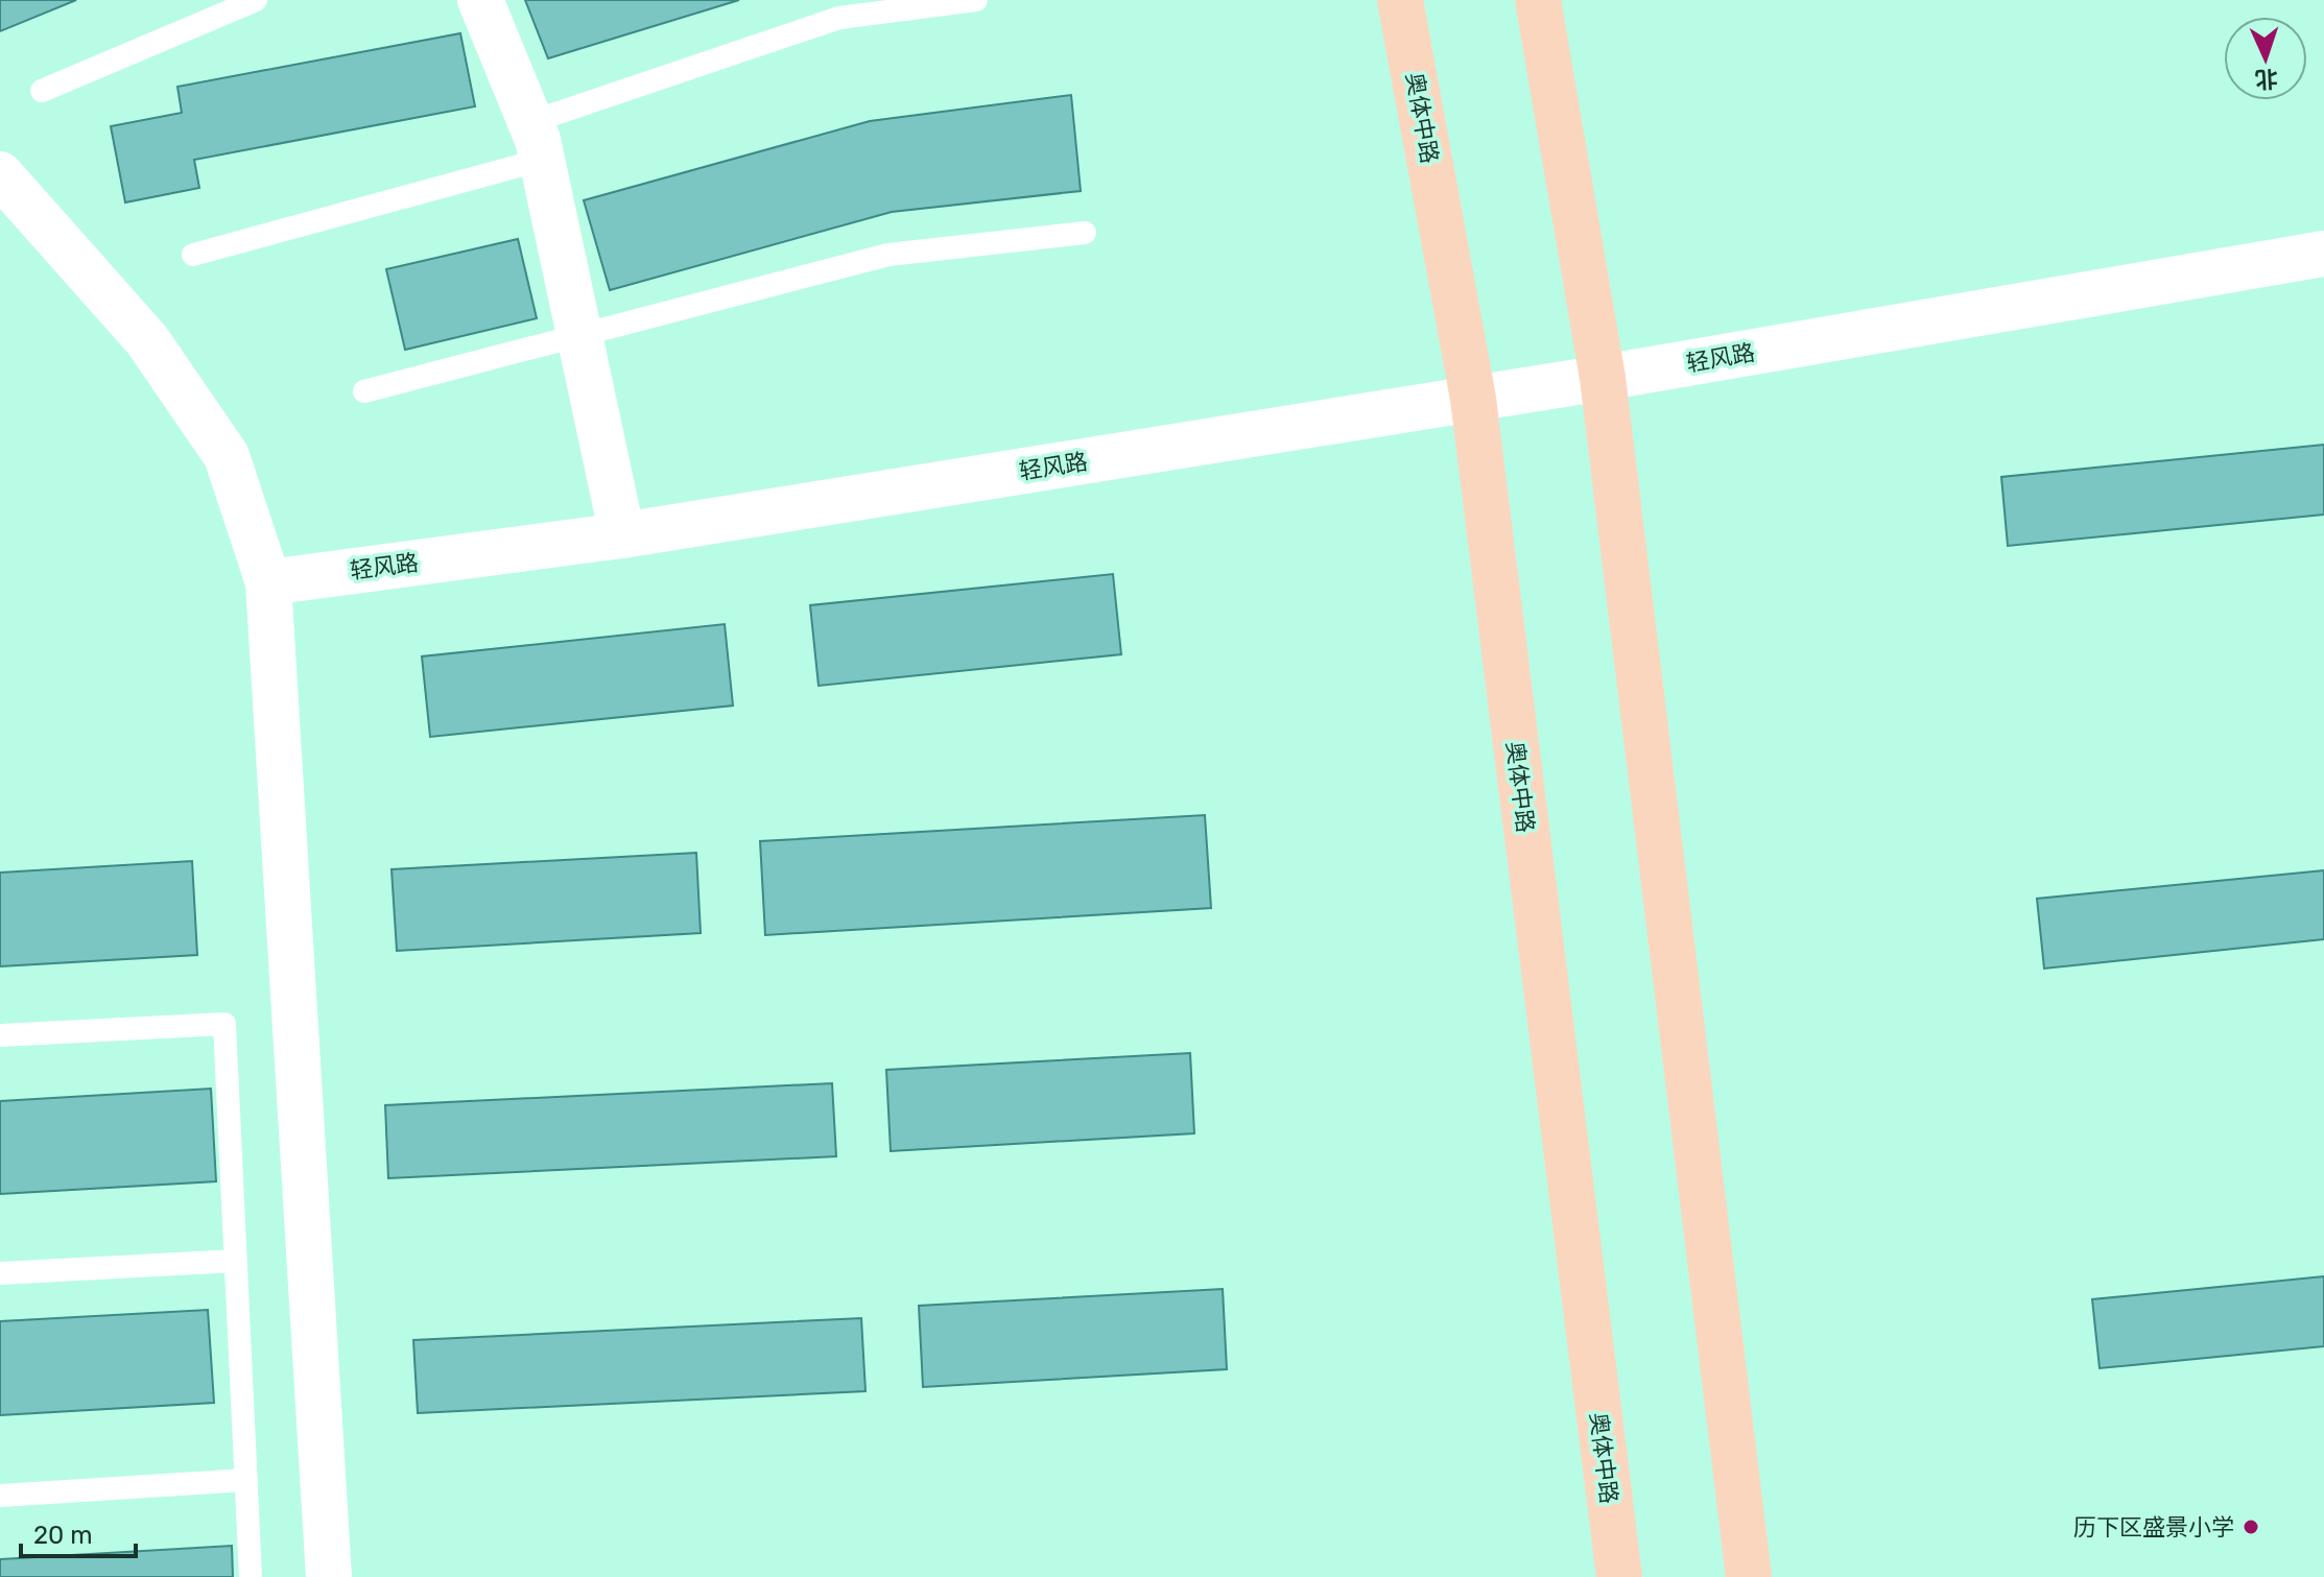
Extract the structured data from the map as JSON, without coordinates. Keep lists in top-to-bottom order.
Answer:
{
  "streets": {
    "main road": ["奥体中路"],
    "street": ["轻风路"]
  },
  "crossings": [
    ["奥体中路", "轻风路"]
  ],
  "places": ["历下区盛景小学"],
  "scale_bar": "20 m",
  "north": "bottom"
}
